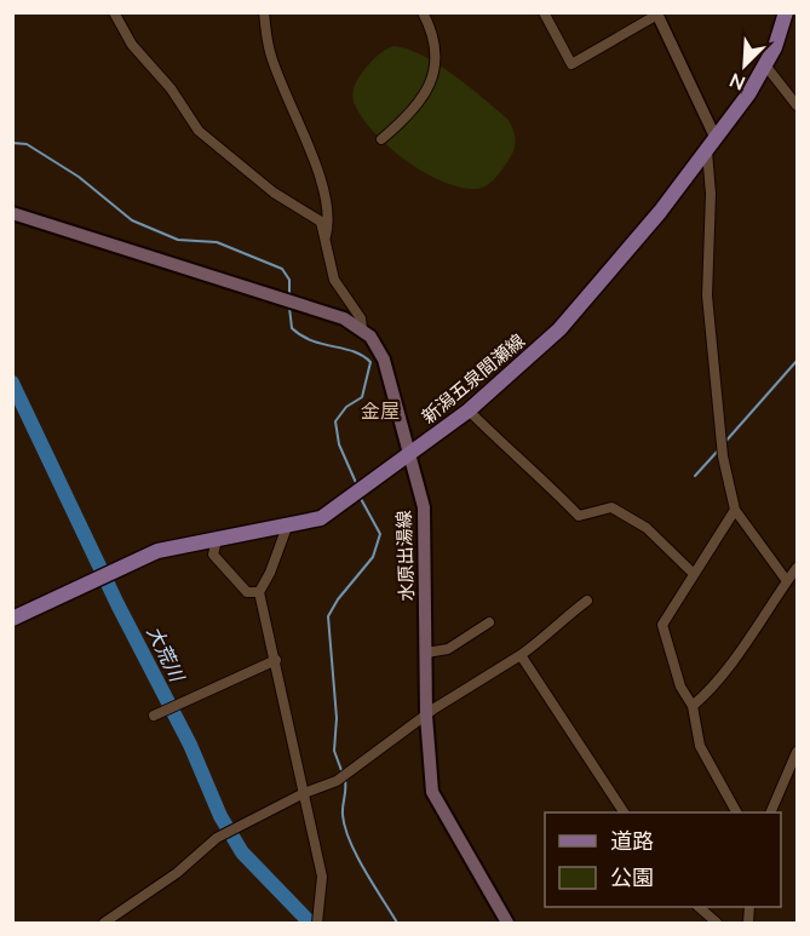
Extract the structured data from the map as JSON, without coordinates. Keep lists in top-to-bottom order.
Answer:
{
  "streets": {
    "main road": ["新潟五泉間瀬線", "水原出湯線"]
  },
  "crossings": [
    ["新潟五泉間瀬線", "水原出湯線"]
  ],
  "districts": ["金屋"],
  "water": ["大荒川"],
  "legend": ["道路", "公園"],
  "north": "bottom left"
}
